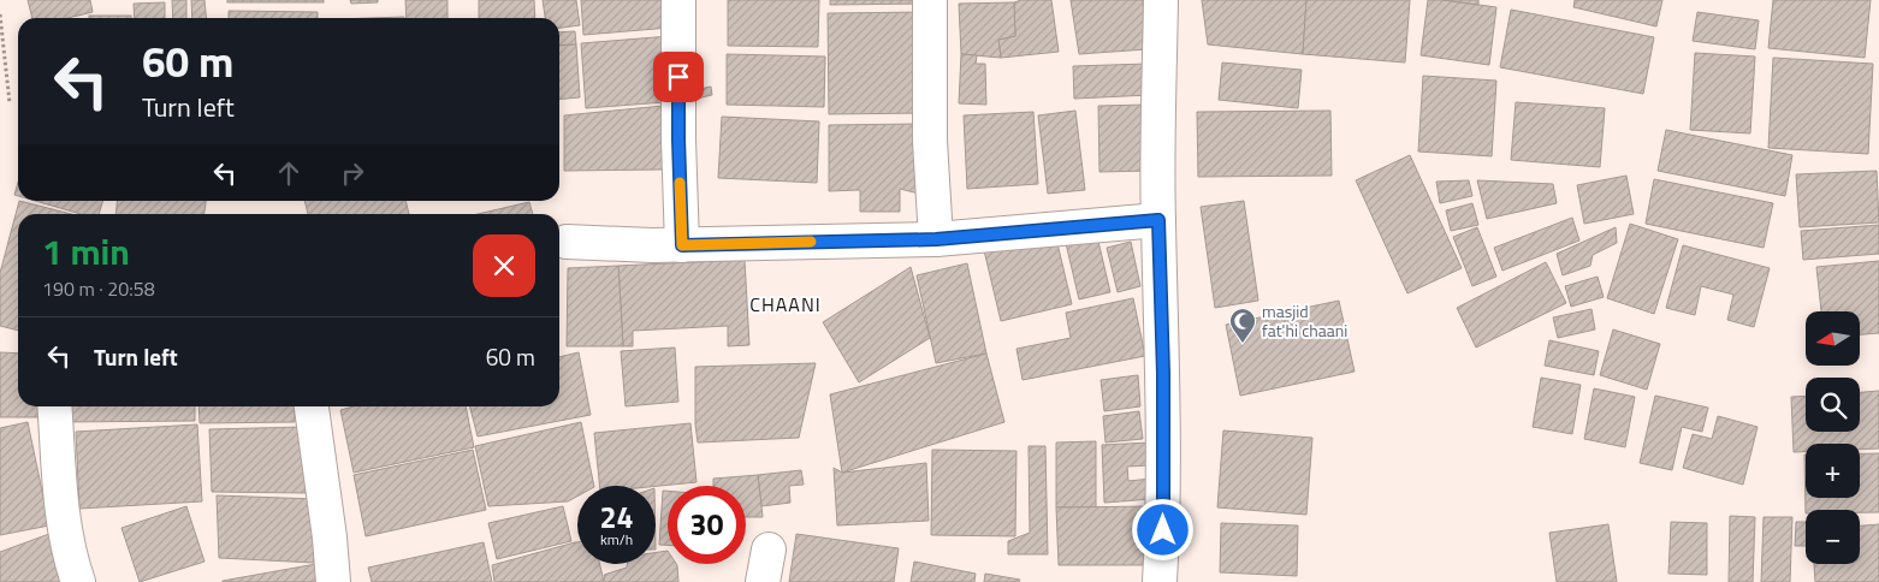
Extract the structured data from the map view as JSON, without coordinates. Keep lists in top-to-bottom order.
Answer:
{
  "districts": ["CHAANI"],
  "places": {
    "mosque": ["masjid fat'hi chaani"]
  },
  "north": "left",
  "page": {
    "turn": ["60 m", "Turn left"],
    "heading": ["1 min", "190 m · 20:58"],
    "map_buttons": ["+", "−"],
    "list": [
      {
        "name": "Turn left",
        "value": "60 m"
      }
    ],
    "speed": "24 km/h",
    "limit": "30"
  }
}
